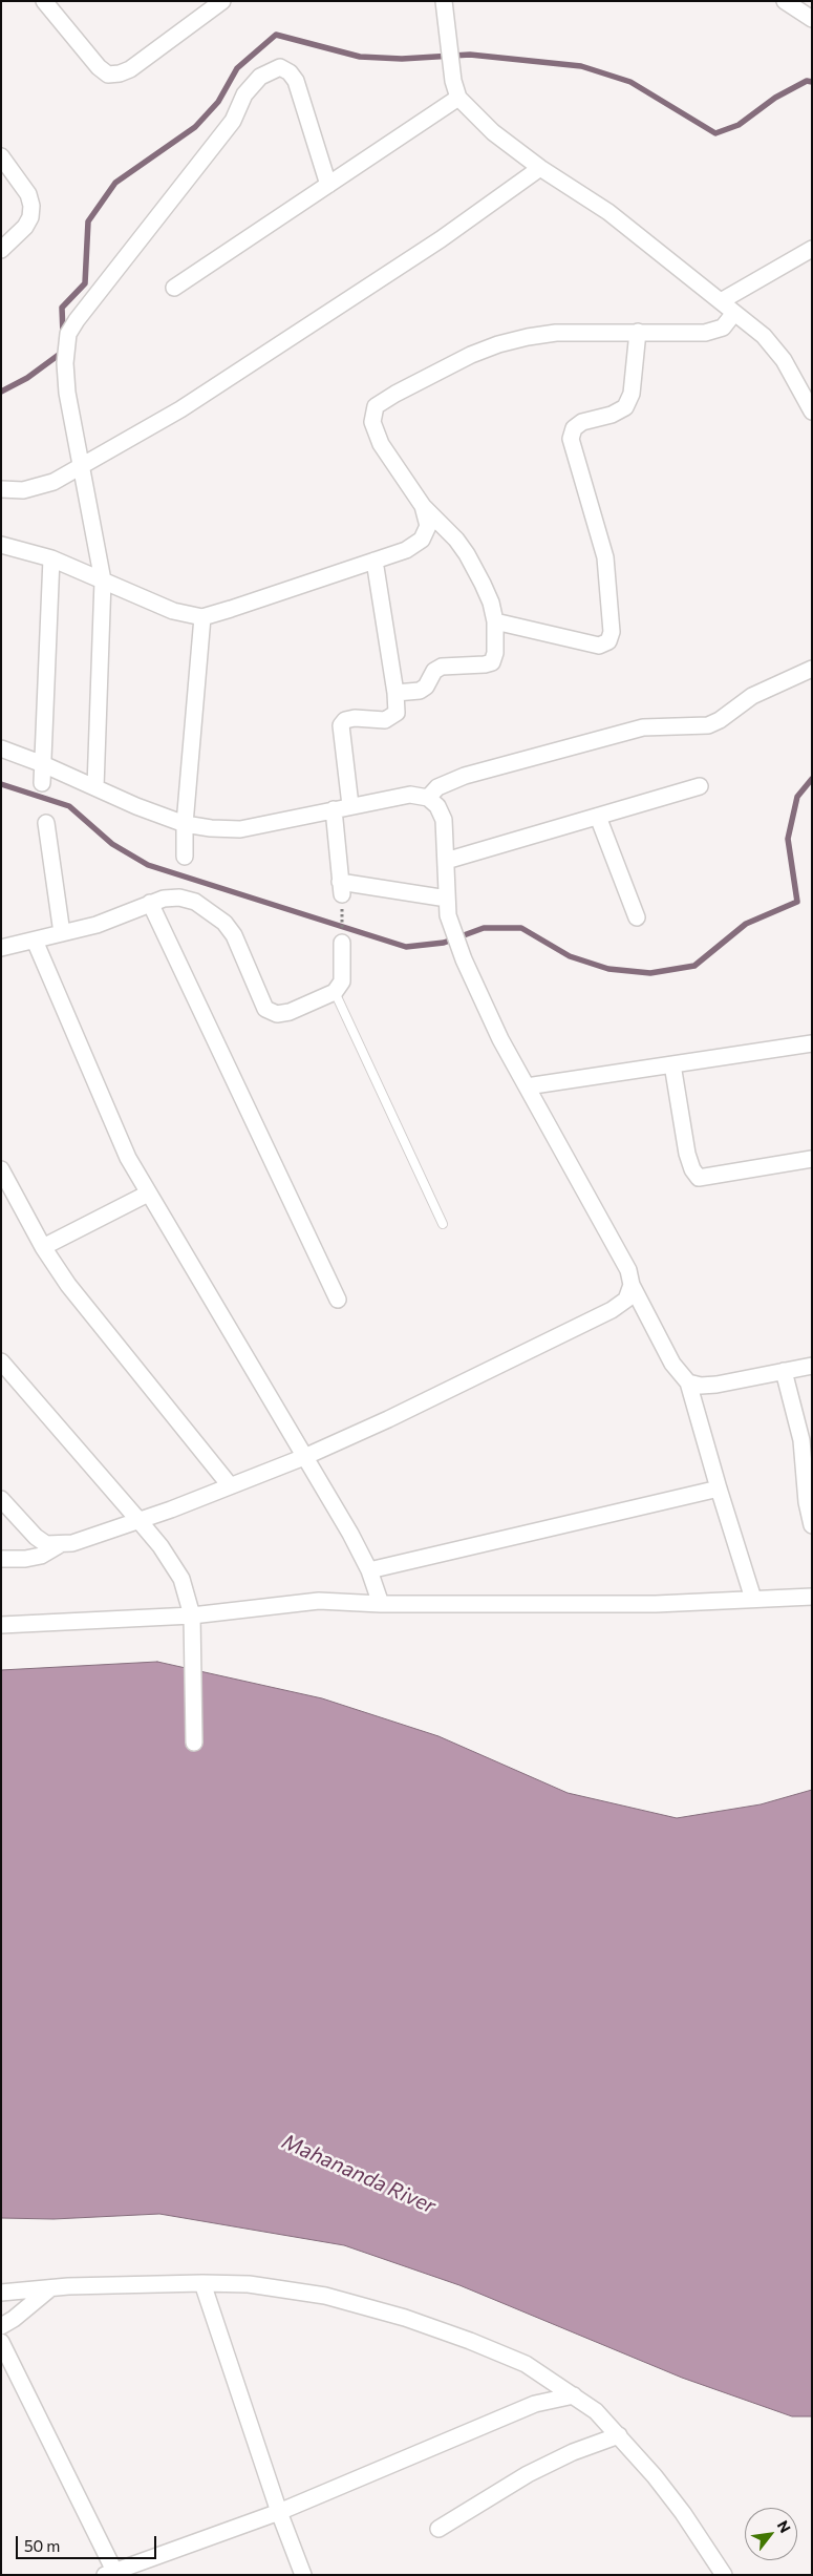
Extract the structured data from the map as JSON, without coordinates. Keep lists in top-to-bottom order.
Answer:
{
  "water": ["Mahananda River"],
  "scale_bar": "50 m",
  "north": "top right"
}
